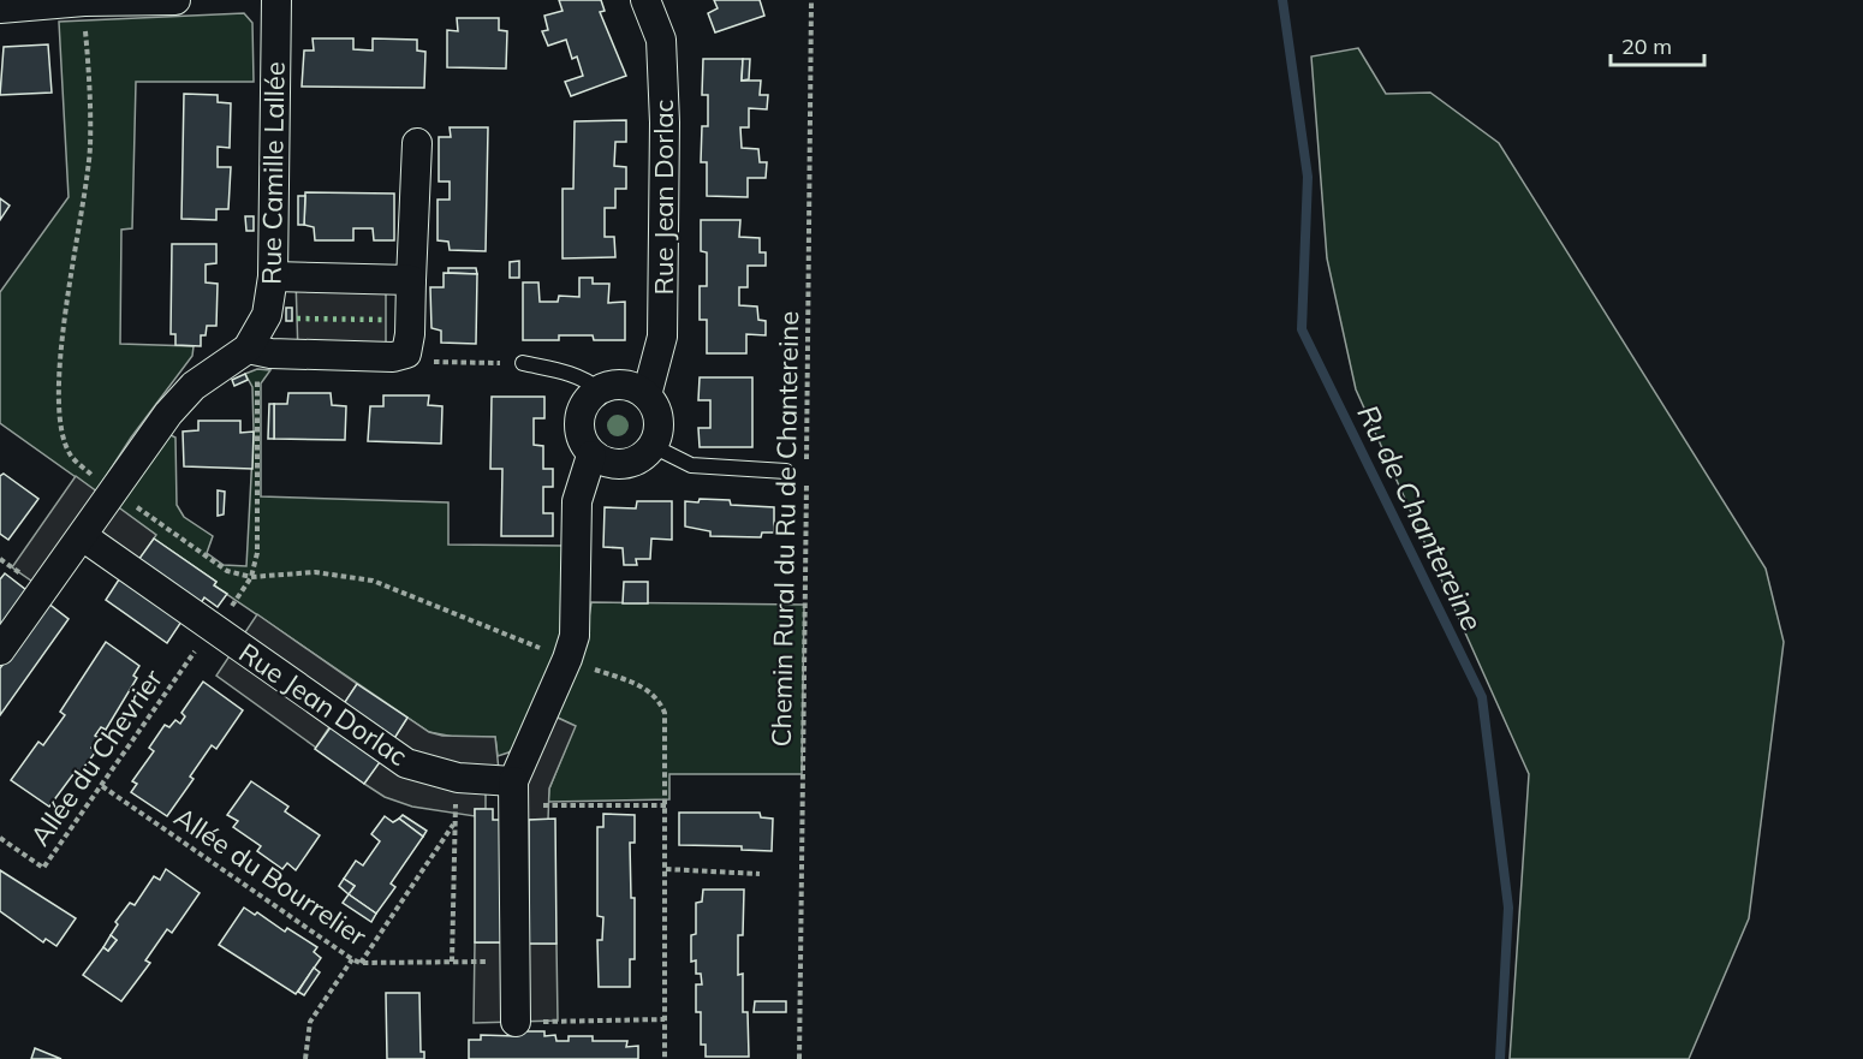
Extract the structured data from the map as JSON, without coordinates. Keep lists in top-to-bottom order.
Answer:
{
  "streets": {
    "street": ["Rue Camille Lallée", "Rue Jean Dorlac"],
    "path": ["Chemin Rural du Ru de Chantereine", "Allée du Chevrier", "Allée du Bourrelier"]
  },
  "crossings": [
    ["Rue Camille Lallée", "Rue Jean Dorlac"],
    ["Rue Jean Dorlac", "Allée du Chevrier"],
    ["Allée du Chevrier", "Allée du Bourrelier"]
  ],
  "water": ["Ru de Chantereine"],
  "scale_bar": "20 m"
}
